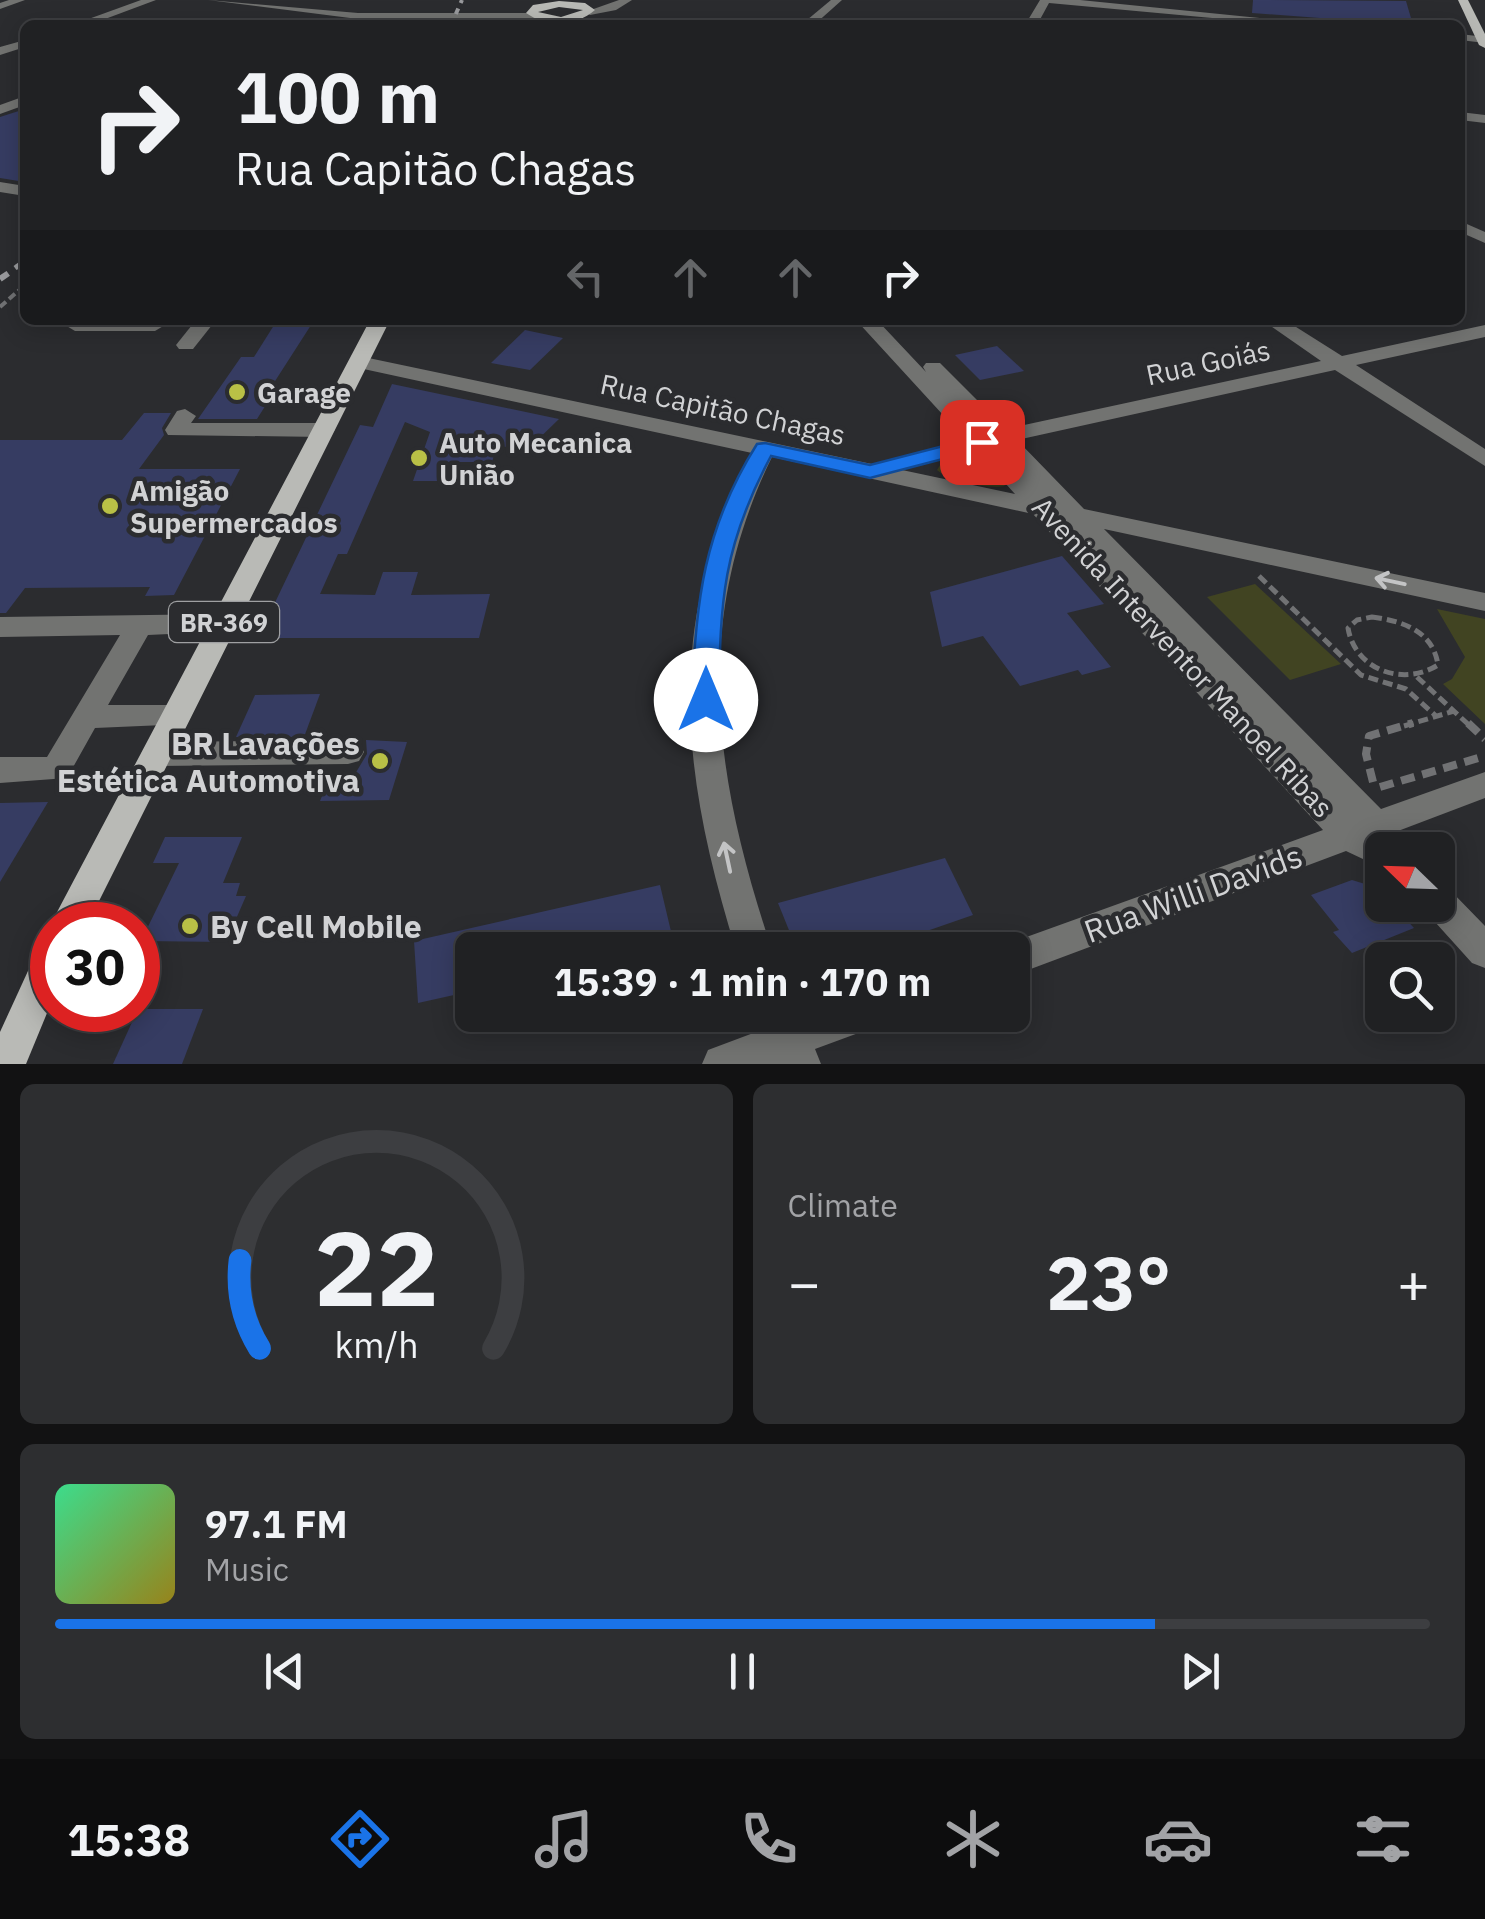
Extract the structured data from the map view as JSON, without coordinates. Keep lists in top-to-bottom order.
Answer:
{
  "streets": {
    "main road": ["BR-369"],
    "street": [
      "Rua Goiás",
      "Rua Capitão Chagas",
      "Avenida Interventor Manoel Ribas",
      "Rua Willi Davids"
    ]
  },
  "crossings": [
    ["Rua Goiás", "Rua Capitão Chagas"],
    ["Rua Goiás", "Avenida Interventor Manoel Ribas"],
    ["Rua Capitão Chagas", "BR-369"],
    ["Rua Capitão Chagas", "Avenida Interventor Manoel Ribas"]
  ],
  "places": [
    "Garage",
    "Auto Mecanica União",
    "Amigão Supermercados",
    "BR Lavações Estética Automotiva",
    "By Cell Mobile"
  ],
  "north": "top left",
  "page": {
    "turn": ["100 m", "Rua Capitão Chagas"],
    "limit": "30",
    "trip": "15:39 · 1 min · 170 m",
    "tile": "Climate",
    "heat": ["−", "23°", "+"],
    "song": ["97.1 FM", "Music"],
    "tabs": "15:38",
    "gauge": ["22", "km/h"]
  }
}
